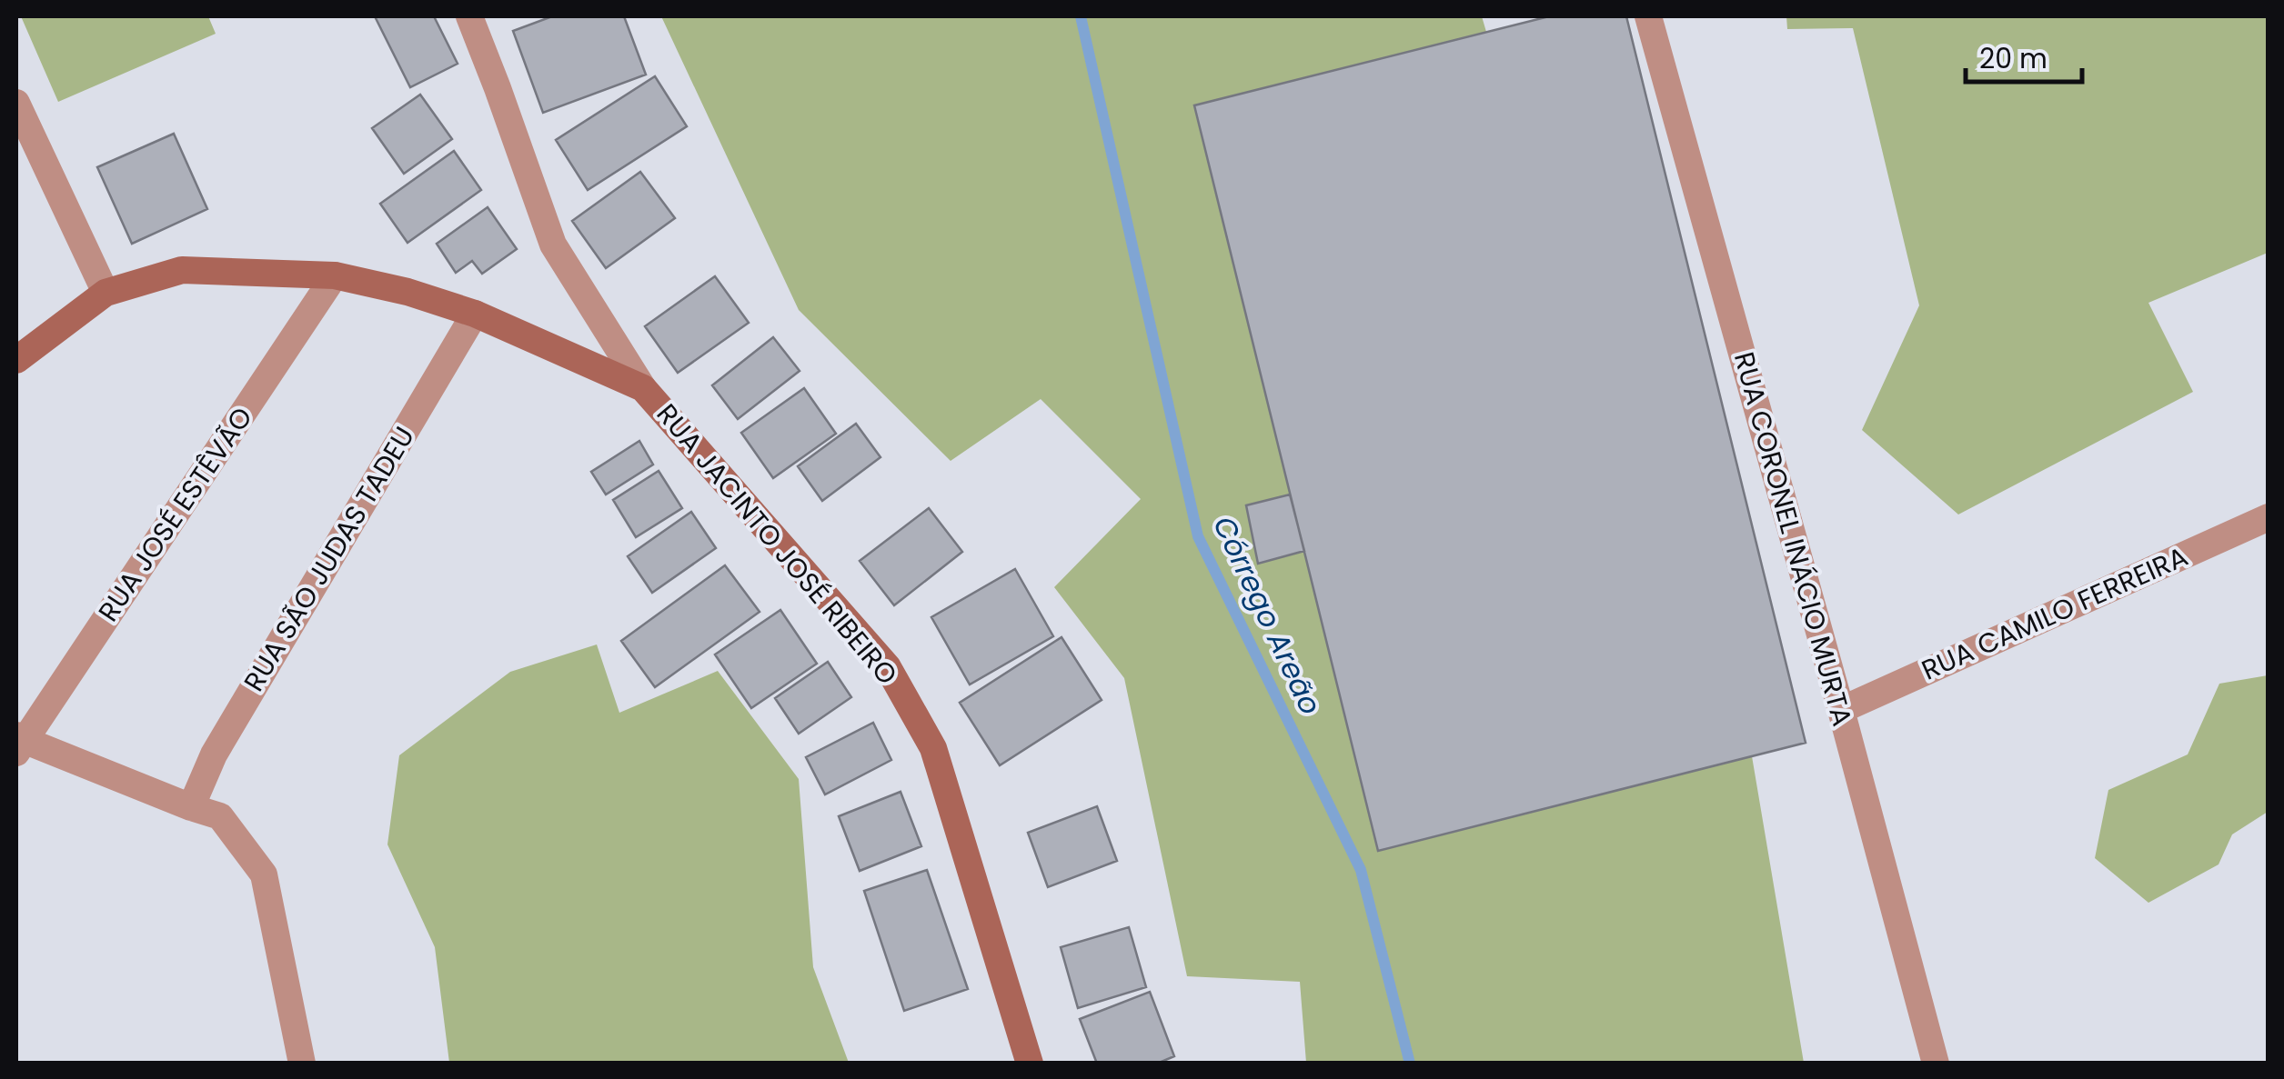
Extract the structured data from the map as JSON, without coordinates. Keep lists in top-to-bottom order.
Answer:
{
  "streets": {
    "main road": ["RUA JACINTO JOSÉ RIBEIRO"],
    "street": [
      "RUA JOSÉ ESTÊVÃO",
      "RUA CORONEL INÁCIO MURTA",
      "RUA SÃO JUDAS TADEU",
      "RUA CAMILO FERREIRA"
    ]
  },
  "crossings": [
    ["RUA CORONEL INÁCIO MURTA", "RUA CAMILO FERREIRA"]
  ],
  "water": ["Córrego Areão"],
  "scale_bar": "20 m"
}
